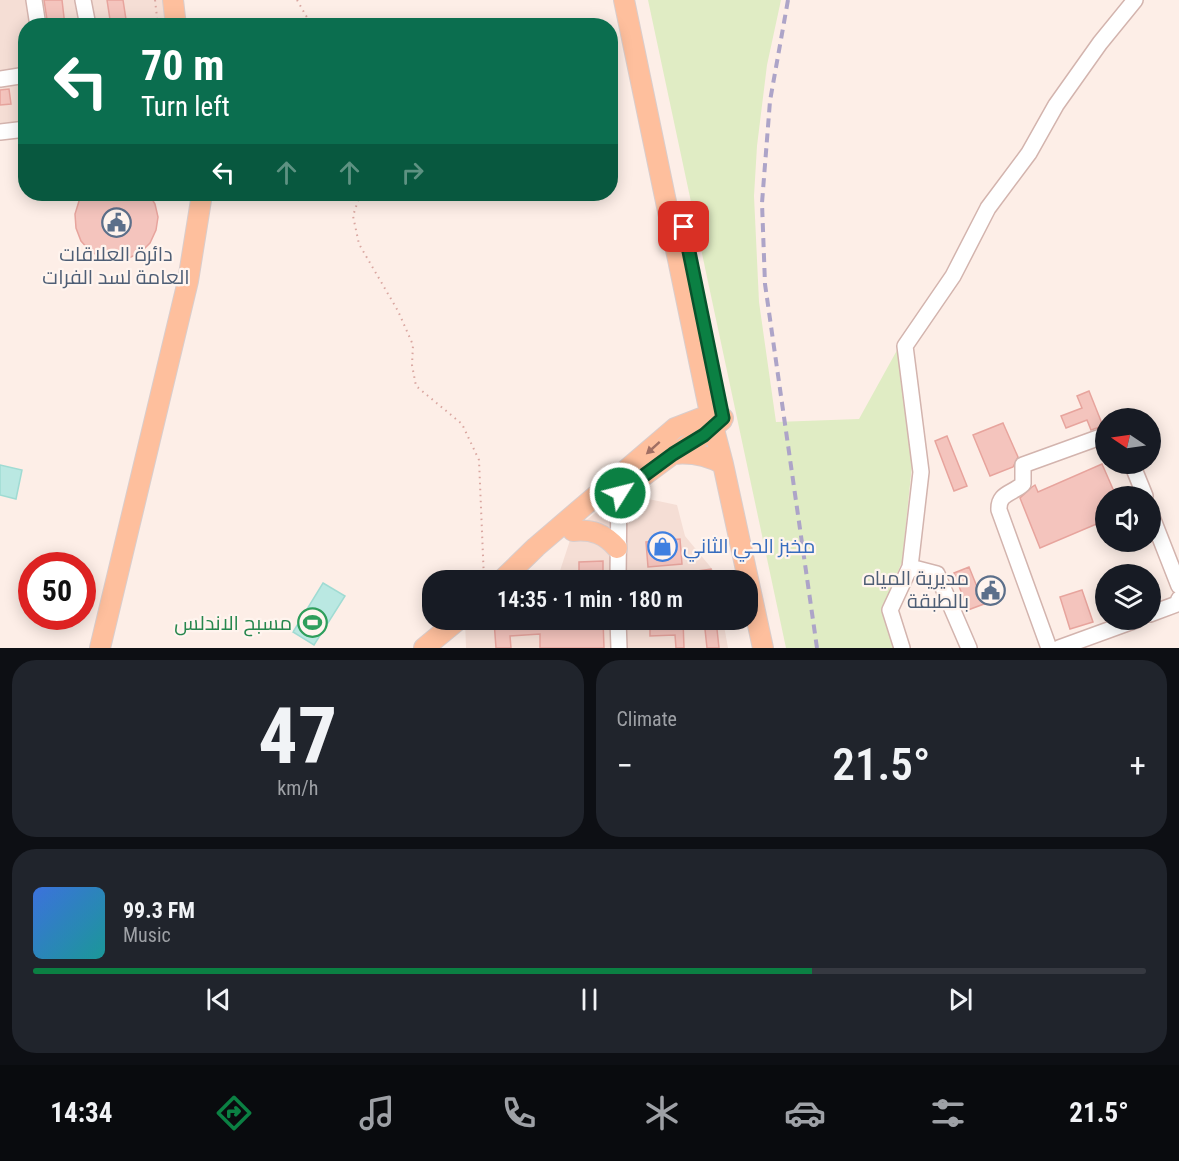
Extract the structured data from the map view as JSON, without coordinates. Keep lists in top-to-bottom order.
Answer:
{
  "places": {
    "public building": ["دائرة العلاقات العامة لسد الفرات", "مديرية المياه بالطبقة"],
    "shop": ["مخبز الحي الثاني"],
    "sports": ["مسبح الاندلس"]
  },
  "north": "left",
  "page": {
    "turn": ["70 m", "Turn left"],
    "limit": "50",
    "trip": "14:35 · 1 min · 180 m",
    "tile": [
      ["47", "km/h"],
      "Climate"
    ],
    "heat": ["−", "21.5°", "+"],
    "song": ["99.3 FM", "Music"],
    "tabs": ["14:34", "21.5°"]
  }
}
